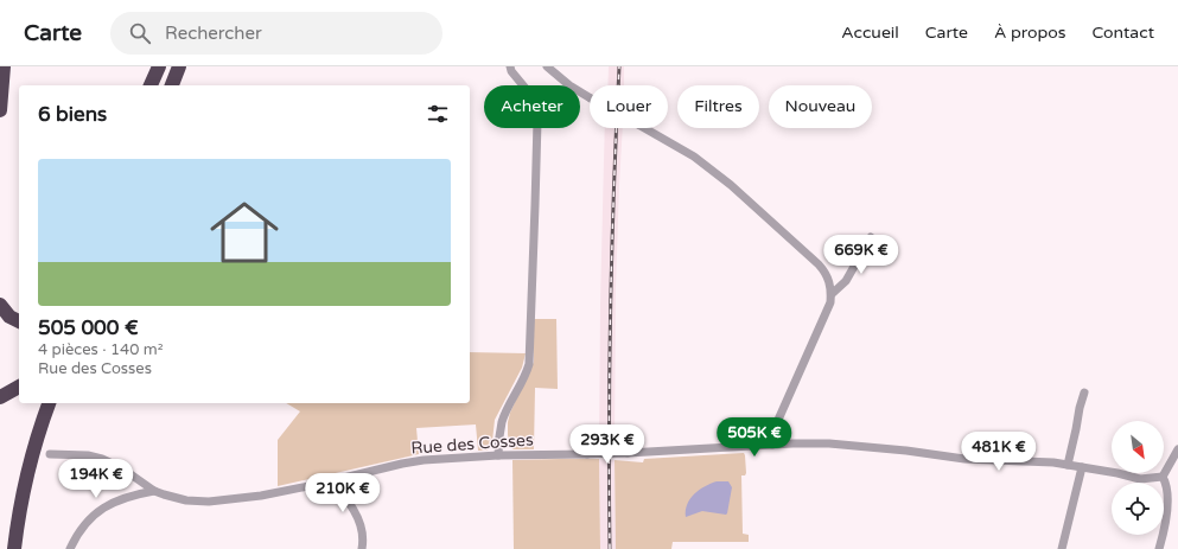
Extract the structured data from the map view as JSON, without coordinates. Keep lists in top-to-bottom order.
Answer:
{
  "streets": {
    "street": ["Rue des Cosses"]
  },
  "north": "bottom right",
  "page": {
    "header": "Carte",
    "search": "Rechercher",
    "nav": [
      "Accueil",
      "Carte",
      "À propos",
      "Contact"
    ],
    "chip": [
      "Acheter",
      "Louer",
      "Filtres",
      "Nouveau"
    ],
    "heading": "6 biens",
    "list": [
      {
        "name": "505 000 €",
        "note": "4 pièces · 140 m² · Rue des Cosses"
      }
    ],
    "price": [
      "669K €",
      "505K €",
      "293K €",
      "481K €",
      "194K €",
      "210K €"
    ]
  }
}
